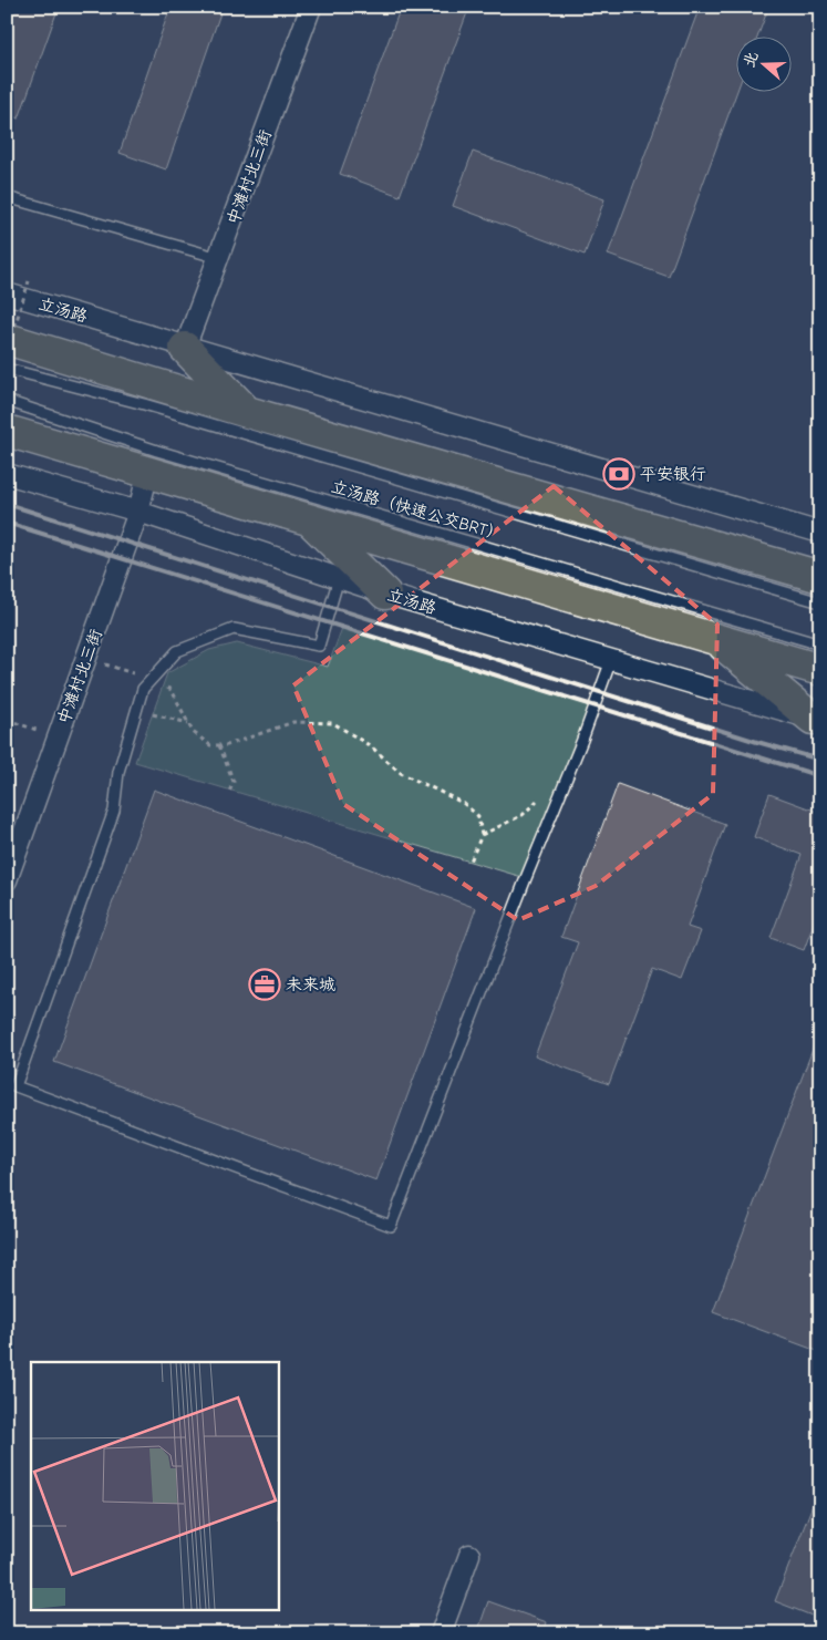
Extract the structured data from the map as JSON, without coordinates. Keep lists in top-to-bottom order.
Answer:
{
  "streets": {
    "street": ["中滩村北三街", "立汤路"],
    "lane": ["立汤路（快速公交BRT）"]
  },
  "crossings": [
    ["中滩村北三街", "立汤路"]
  ],
  "places": {
    "bank": ["平安银行"],
    "office": ["未来城"]
  },
  "north": "left"
}
